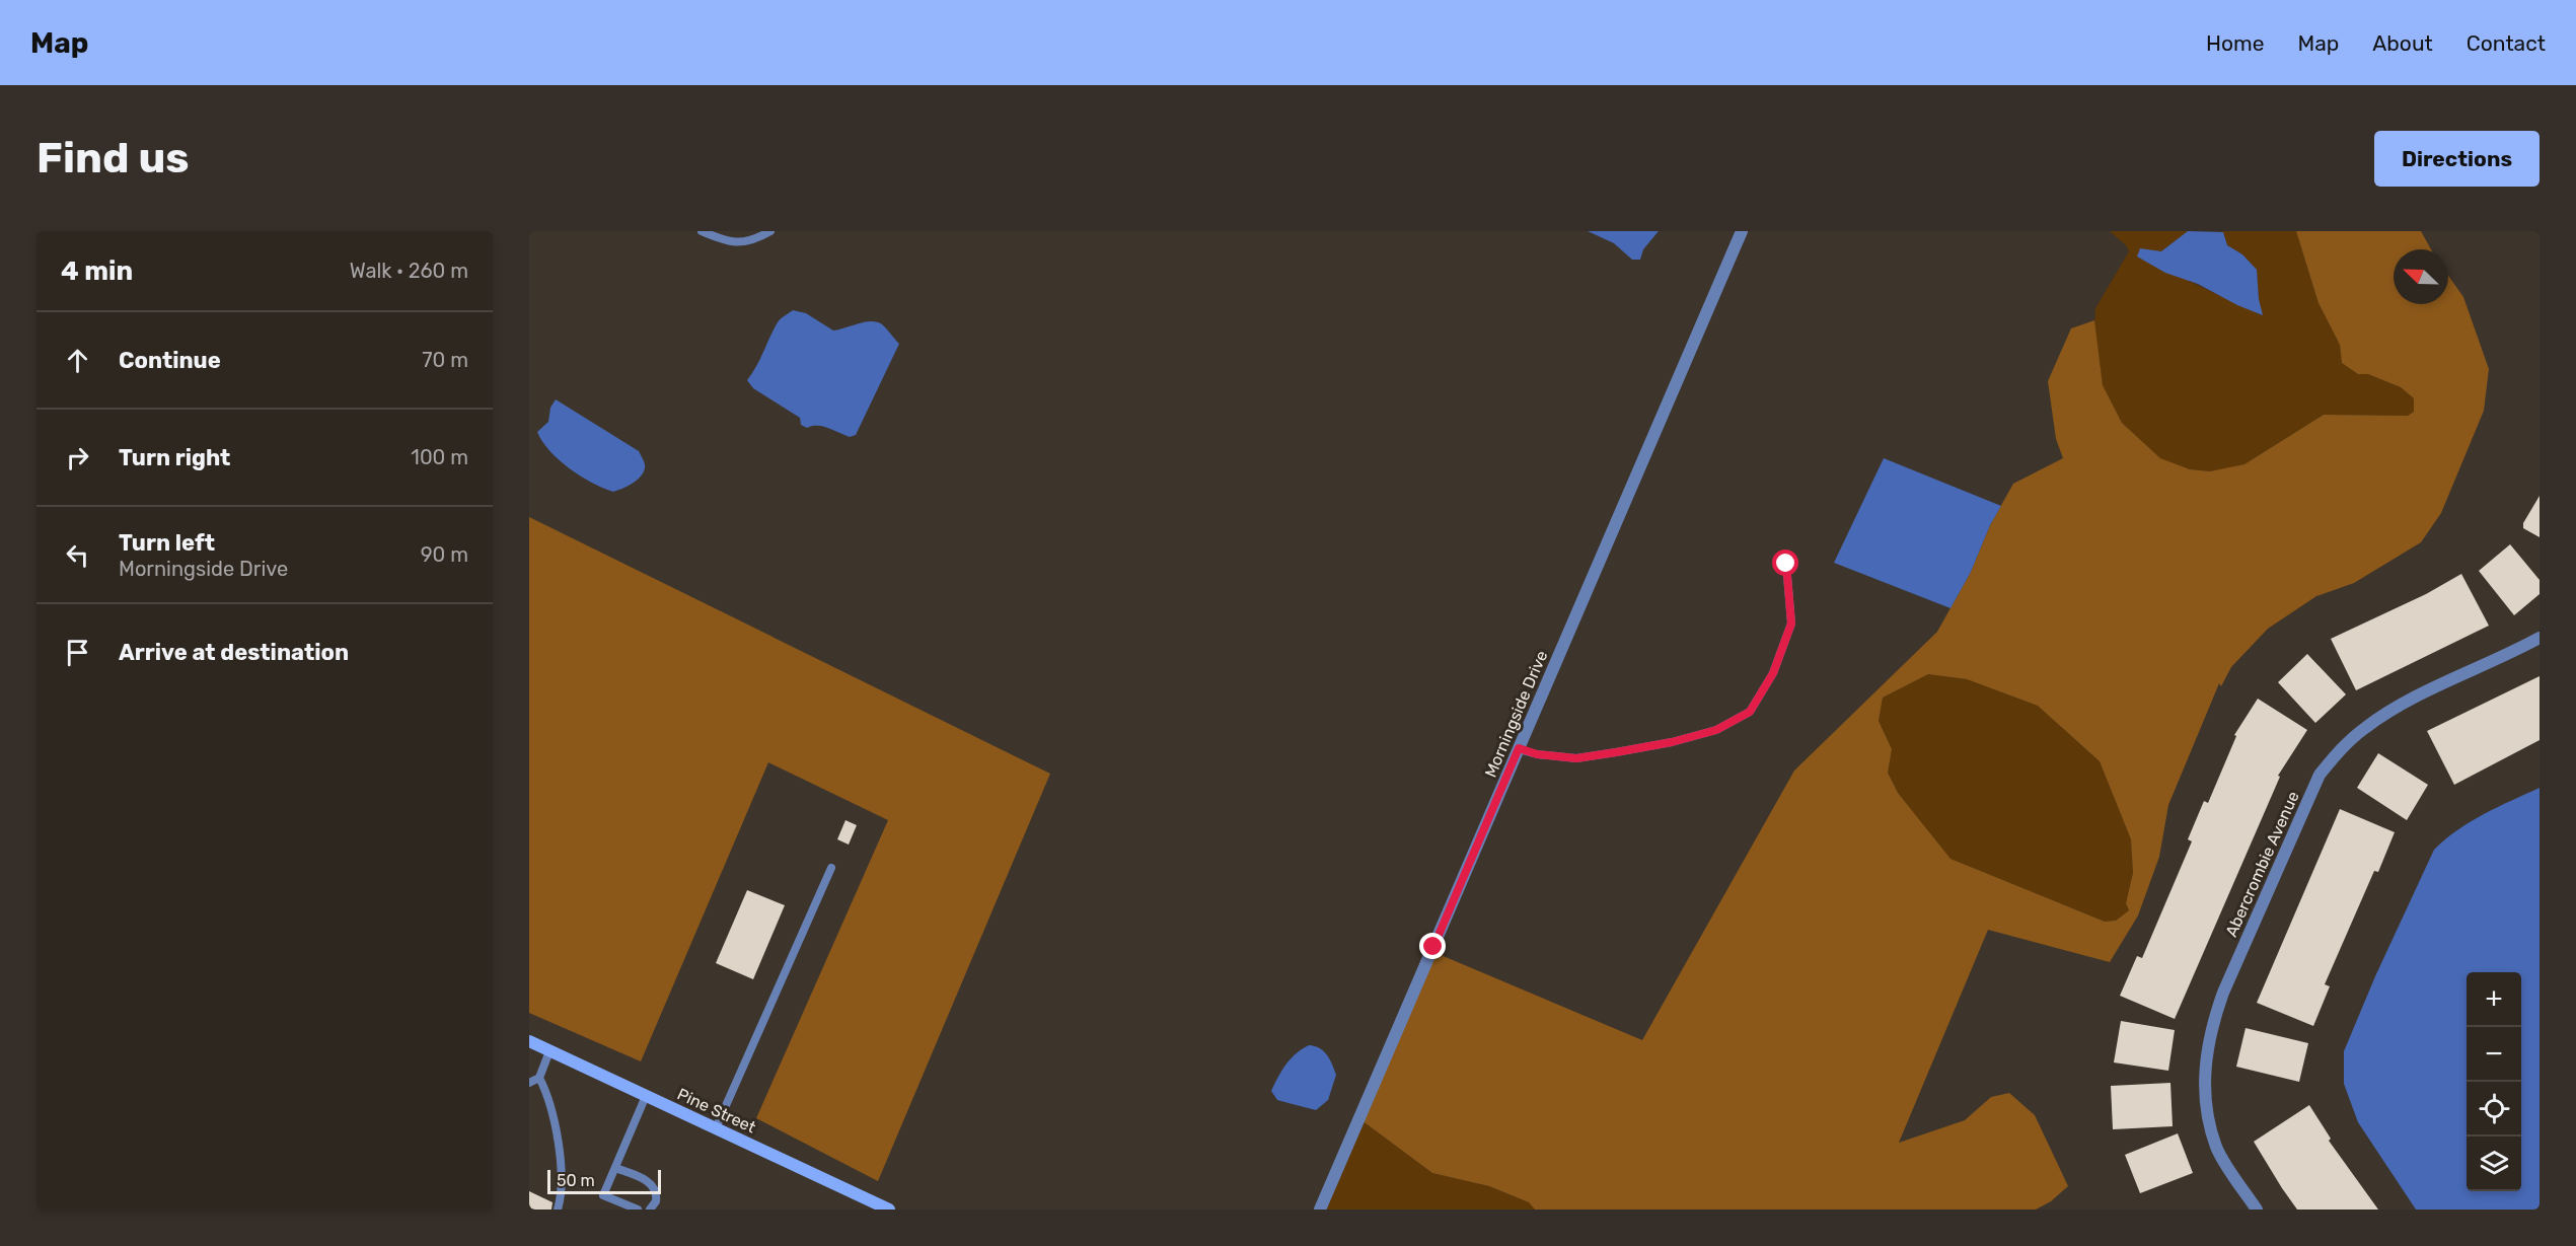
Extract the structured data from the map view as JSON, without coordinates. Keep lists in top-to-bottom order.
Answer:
{
  "streets": {
    "main road": ["Pine Street"],
    "street": ["Morningside Drive", "Abercrombie Avenue"]
  },
  "scale_bar": "50 m",
  "north": "top left",
  "page": {
    "header": "Map",
    "nav": [
      "Home",
      "Map",
      "About",
      "Contact"
    ],
    "buttons": "Directions",
    "title": "Find us",
    "heading": ["4 min", "Walk · 260 m"],
    "list": [
      ["Continue", "70 m"],
      ["Turn right", "100 m"],
      ["Turn left", "Morningside Drive", "90 m"],
      "Arrive at destination"
    ],
    "map_buttons": ["+", "−"],
    "scale": "50 m"
  }
}
